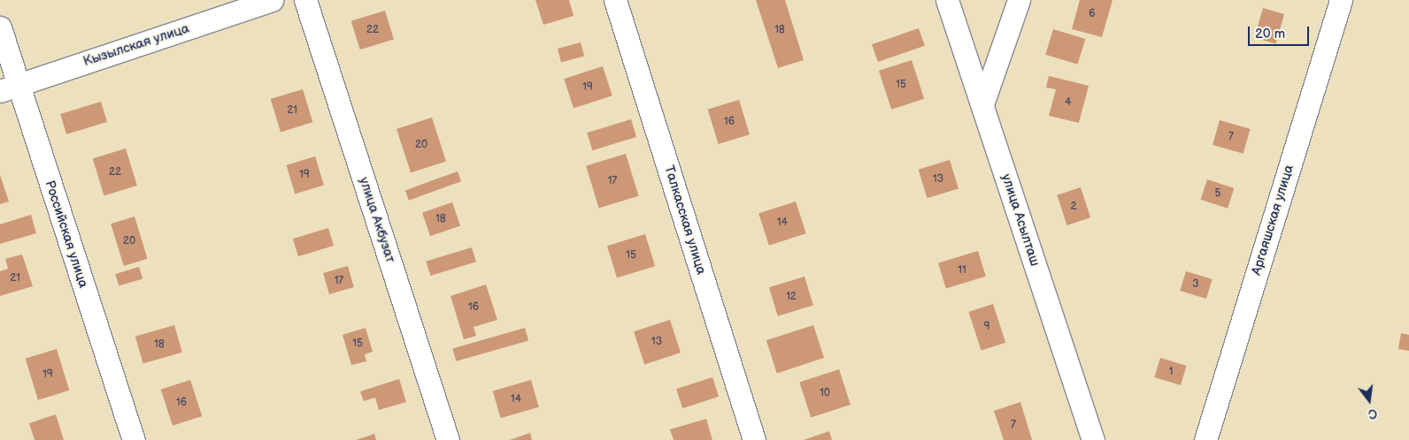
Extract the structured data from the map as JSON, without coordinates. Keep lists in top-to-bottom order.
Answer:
{
  "streets": {
    "street": [
      "Кызылская улица",
      "улица Акбузат",
      "Талкасская улица",
      "улица Асылташ",
      "Аргаяшская улица",
      "Российская улица"
    ]
  },
  "crossings": [
    ["Кызылская улица", "Российская улица"]
  ],
  "house_numbers": [
    "6",
    "22",
    "18",
    "15",
    "19",
    "4",
    "21",
    "16",
    "7",
    "20",
    "22",
    "19",
    "13",
    "17",
    "5",
    "2",
    "18",
    "14",
    "20",
    "15",
    "11",
    "21",
    "17",
    "3",
    "12",
    "16",
    "9",
    "13",
    "15",
    "18",
    "1",
    "19",
    "10",
    "14",
    "16",
    "7"
  ],
  "scale_bar": "20 m",
  "north": "bottom"
}
